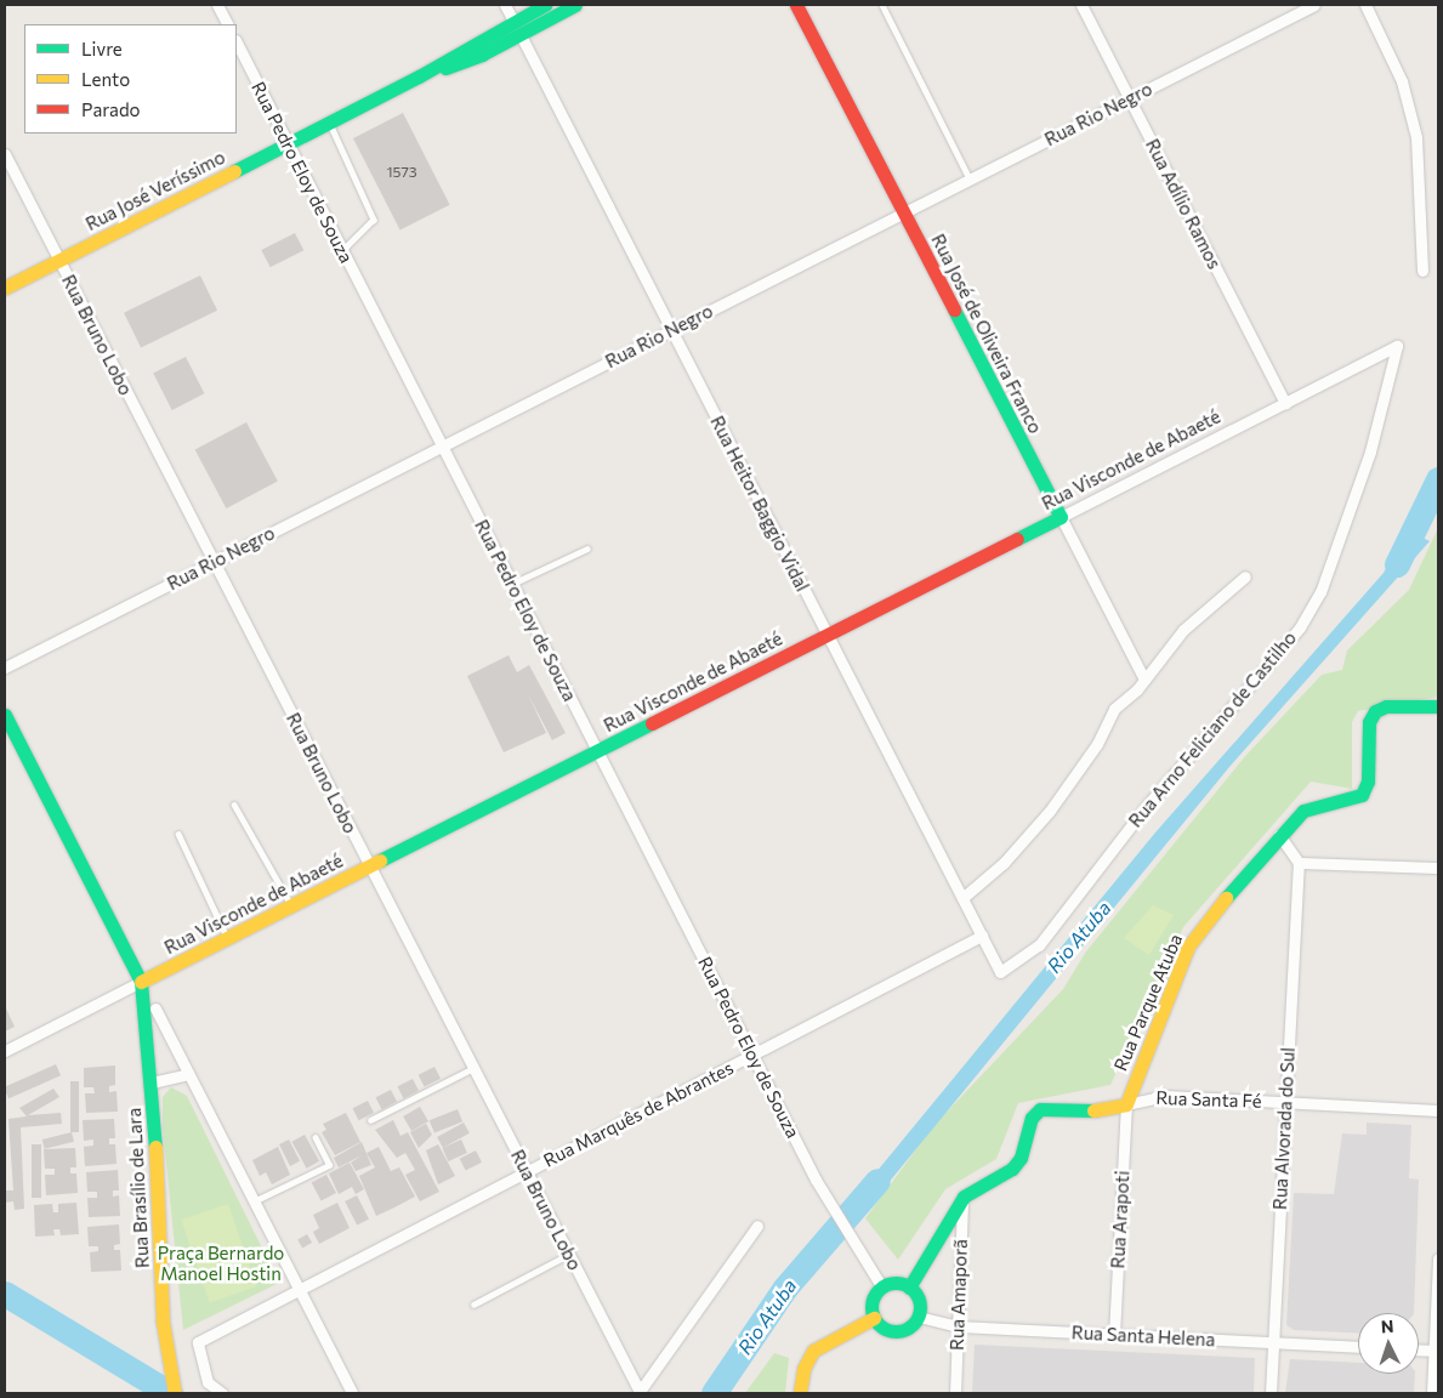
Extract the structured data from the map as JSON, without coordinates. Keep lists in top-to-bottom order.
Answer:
{
  "streets": {
    "street": [
      "Rua Rio Negro",
      "Rua Pedro Eloy de Souza",
      "Rua José Veríssimo",
      "Rua Adílio Ramos",
      "Rua José de Oliveira Franco",
      "Rua Bruno Lobo",
      "Rua Visconde de Abaeté",
      "Rua Heitor Baggio Vidal",
      "Rua Arno Feliciano de Castilho",
      "Rua Parque Atuba",
      "Rua Santa Fé",
      "Rua Marquês de Abrantes",
      "Rua Alvorada do Sul",
      "Rua Brasílio de Lara",
      "Rua Arapoti",
      "Rua Amaporã",
      "Rua Santa Helena"
    ]
  },
  "crossings": [
    ["Rua Rio Negro", "Rua Pedro Eloy de Souza"],
    ["Rua Rio Negro", "Rua Adílio Ramos"],
    ["Rua Rio Negro", "Rua José de Oliveira Franco"],
    ["Rua Rio Negro", "Rua Bruno Lobo"],
    ["Rua Rio Negro", "Rua Heitor Baggio Vidal"],
    ["Rua Pedro Eloy de Souza", "Rua José Veríssimo"],
    ["Rua Pedro Eloy de Souza", "Rua Visconde de Abaeté"],
    ["Rua Pedro Eloy de Souza", "Rua Marquês de Abrantes"],
    ["Rua Pedro Eloy de Souza", "Rua Santa Helena"],
    ["Rua José Veríssimo", "Rua Bruno Lobo"],
    ["Rua José Veríssimo", "Rua Heitor Baggio Vidal"],
    ["Rua Adílio Ramos", "Rua Visconde de Abaeté"],
    ["Rua José de Oliveira Franco", "Rua Visconde de Abaeté"],
    ["Rua Bruno Lobo", "Rua Visconde de Abaeté"],
    ["Rua Bruno Lobo", "Rua Marquês de Abrantes"],
    ["Rua Visconde de Abaeté", "Rua Heitor Baggio Vidal"],
    ["Rua Visconde de Abaeté", "Rua Arno Feliciano de Castilho"],
    ["Rua Visconde de Abaeté", "Rua Brasílio de Lara"],
    ["Rua Heitor Baggio Vidal", "Rua Arno Feliciano de Castilho"],
    ["Rua Heitor Baggio Vidal", "Rua Marquês de Abrantes"],
    ["Rua Parque Atuba", "Rua Santa Fé"],
    ["Rua Parque Atuba", "Rua Arapoti"],
    ["Rua Santa Fé", "Rua Alvorada do Sul"],
    ["Rua Santa Fé", "Rua Arapoti"],
    ["Rua Alvorada do Sul", "Rua Santa Helena"],
    ["Rua Arapoti", "Rua Santa Helena"],
    ["Rua Amaporã", "Rua Santa Helena"]
  ],
  "water": ["Rio Atuba"],
  "parks": ["Praça Bernardo Manoel Hostin"],
  "house_numbers": ["1573"],
  "legend": ["Livre", "Lento", "Parado"],
  "north": "top"
}
